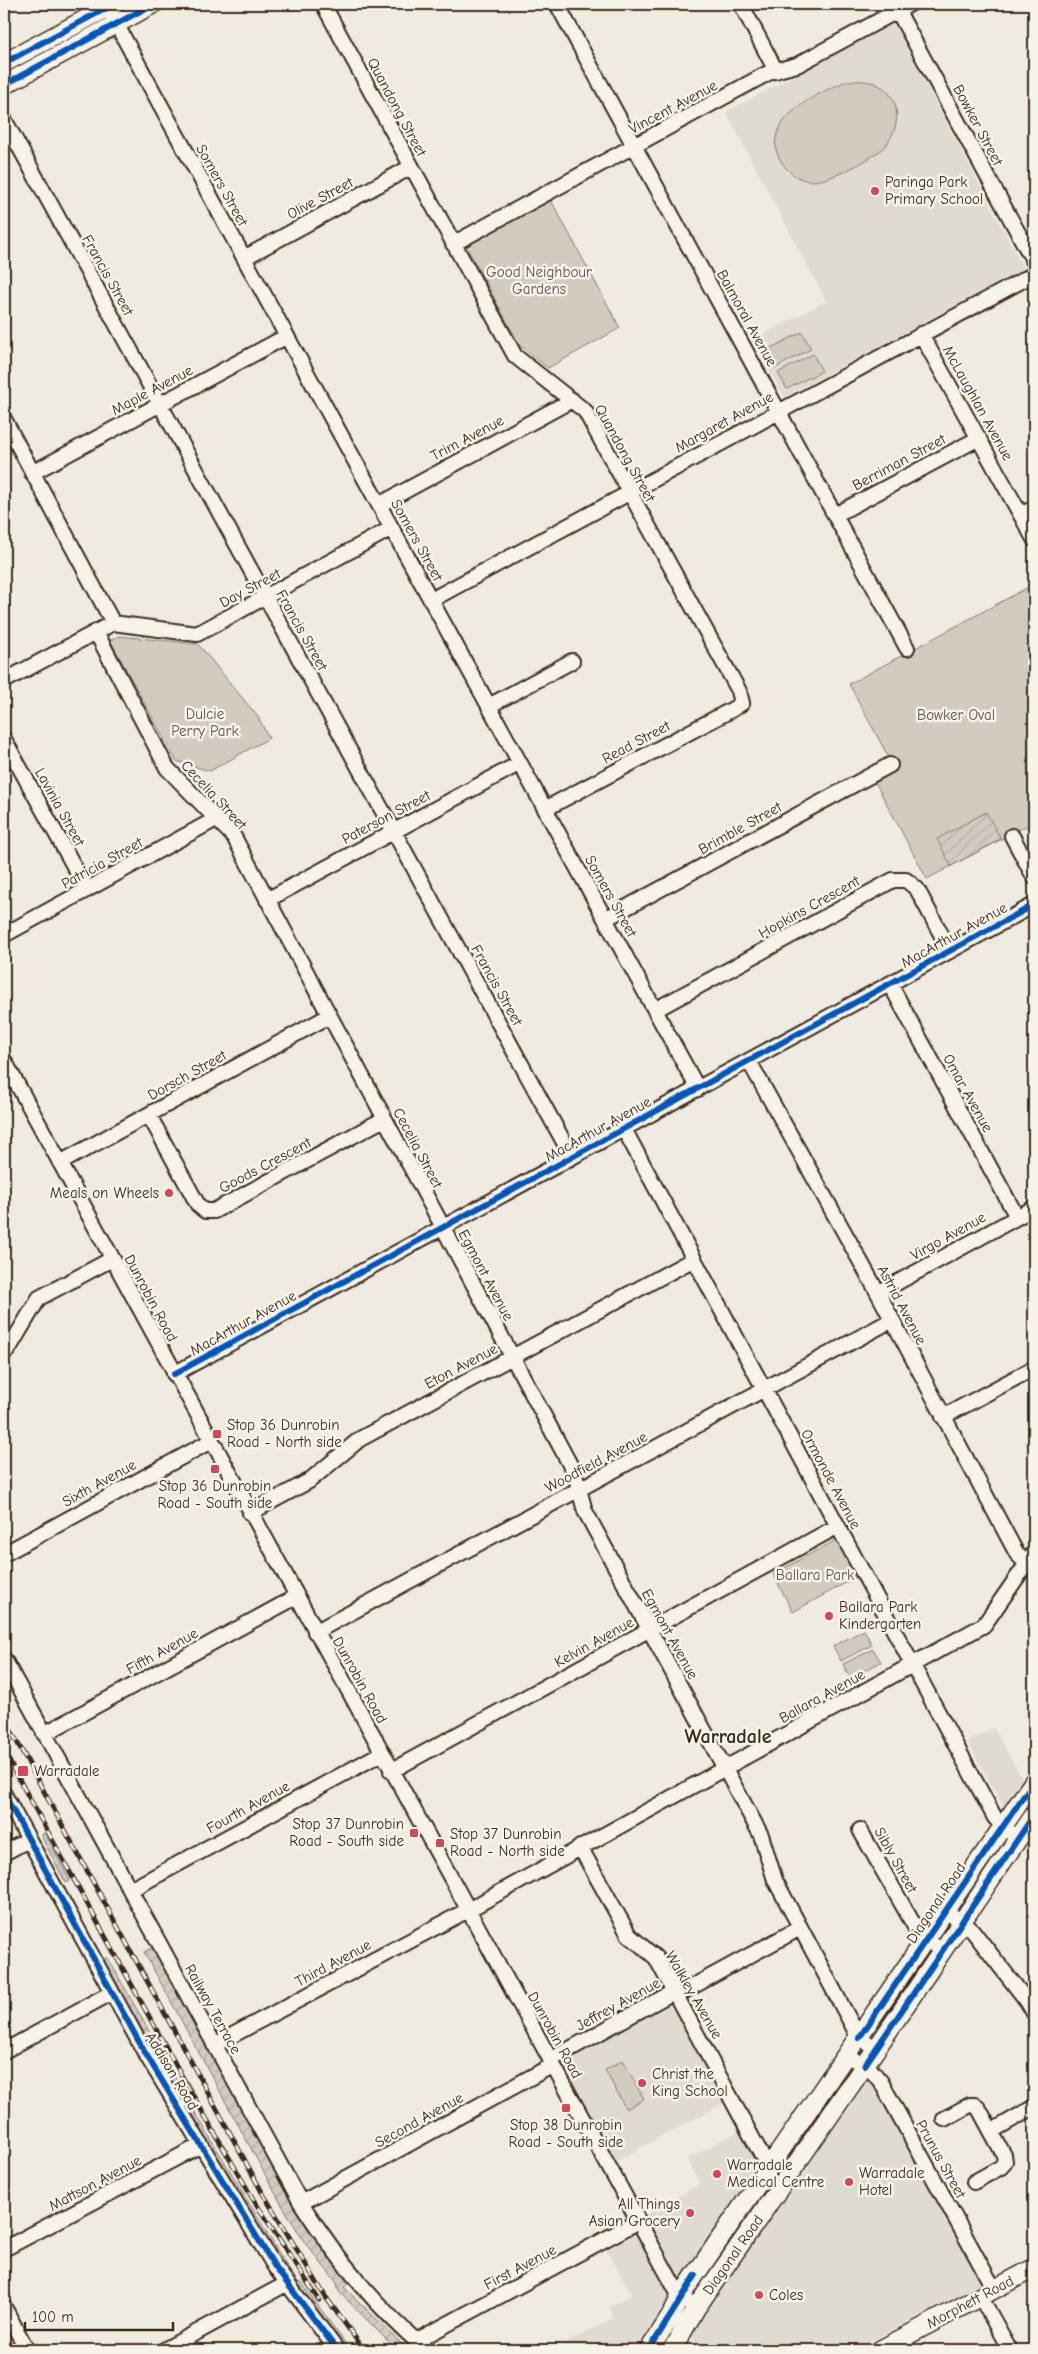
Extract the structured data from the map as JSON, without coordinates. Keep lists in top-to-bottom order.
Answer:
{
  "streets": {
    "main road": ["Diagonal Road", "Morphett Road"],
    "street": [
      "Quandong Street",
      "Vincent Avenue",
      "Bowker Street",
      "Somers Street",
      "Olive Street",
      "Francis Street",
      "Balmoral Avenue",
      "Maple Avenue",
      "McLaughlan Avenue",
      "Margaret Avenue",
      "Trim Avenue",
      "Berriman Street",
      "Day Street",
      "Read Street",
      "Cecelia Street",
      "Lavinia Street",
      "Paterson Street",
      "Brimble Street",
      "Patricia Street",
      "Hopkins Crescent",
      "MacArthur Avenue",
      "Dorsch Street",
      "Omar Avenue",
      "Goods Crescent",
      "Virgo Avenue",
      "Egmont Avenue",
      "Dunrobin Road",
      "Astrid Avenue",
      "Eton Avenue",
      "Woodfield Avenue",
      "Ormonde Avenue",
      "Sixth Avenue",
      "Kelvin Avenue",
      "Fifth Avenue",
      "Ballara Avenue",
      "Fourth Avenue",
      "Sibly Street",
      "Third Avenue",
      "Walkley Avenue",
      "Jeffrey Avenue",
      "Railway Terrace",
      "Addison Road",
      "Second Avenue",
      "Prunus Street",
      "Mattson Avenue",
      "First Avenue"
    ]
  },
  "crossings": [
    ["Quandong Street", "Vincent Avenue"],
    ["Quandong Street", "Olive Street"],
    ["Quandong Street", "Margaret Avenue"],
    ["Quandong Street", "Trim Avenue"],
    ["Quandong Street", "Read Street"],
    ["Vincent Avenue", "Bowker Street"],
    ["Vincent Avenue", "Balmoral Avenue"],
    ["Somers Street", "Olive Street"],
    ["Somers Street", "Maple Avenue"],
    ["Somers Street", "Margaret Avenue"],
    ["Somers Street", "Trim Avenue"],
    ["Somers Street", "Day Street"],
    ["Somers Street", "Read Street"],
    ["Somers Street", "Paterson Street"],
    ["Somers Street", "Brimble Street"],
    ["Somers Street", "Hopkins Crescent"],
    ["Somers Street", "MacArthur Avenue"],
    ["Francis Street", "Maple Avenue"],
    ["Francis Street", "Day Street"],
    ["Francis Street", "Paterson Street"],
    ["Francis Street", "MacArthur Avenue"],
    ["Balmoral Avenue", "Margaret Avenue"],
    ["Balmoral Avenue", "Berriman Street"],
    ["McLaughlan Avenue", "Margaret Avenue"],
    ["McLaughlan Avenue", "Berriman Street"],
    ["Cecelia Street", "Paterson Street"],
    ["Cecelia Street", "Patricia Street"],
    ["Cecelia Street", "MacArthur Avenue"],
    ["Cecelia Street", "Dorsch Street"],
    ["Cecelia Street", "Goods Crescent"],
    ["Cecelia Street", "Egmont Avenue"],
    ["Lavinia Street", "Patricia Street"],
    ["Hopkins Crescent", "MacArthur Avenue"],
    ["MacArthur Avenue", "Omar Avenue"],
    ["MacArthur Avenue", "Egmont Avenue"],
    ["MacArthur Avenue", "Dunrobin Road"],
    ["MacArthur Avenue", "Astrid Avenue"],
    ["MacArthur Avenue", "Ormonde Avenue"],
    ["Dorsch Street", "Goods Crescent"],
    ["Dorsch Street", "Dunrobin Road"],
    ["Omar Avenue", "Virgo Avenue"],
    ["Virgo Avenue", "Astrid Avenue"],
    ["Egmont Avenue", "Eton Avenue"],
    ["Egmont Avenue", "Woodfield Avenue"],
    ["Egmont Avenue", "Kelvin Avenue"],
    ["Egmont Avenue", "Ballara Avenue"],
    ["Egmont Avenue", "Diagonal Road"],
    ["Egmont Avenue", "Jeffrey Avenue"],
    ["Dunrobin Road", "Eton Avenue"],
    ["Dunrobin Road", "Woodfield Avenue"],
    ["Dunrobin Road", "Sixth Avenue"],
    ["Dunrobin Road", "Kelvin Avenue"],
    ["Dunrobin Road", "Fifth Avenue"],
    ["Dunrobin Road", "Ballara Avenue"],
    ["Dunrobin Road", "Fourth Avenue"],
    ["Dunrobin Road", "Diagonal Road"],
    ["Dunrobin Road", "Third Avenue"],
    ["Dunrobin Road", "Jeffrey Avenue"],
    ["Dunrobin Road", "Second Avenue"],
    ["Dunrobin Road", "First Avenue"],
    ["Astrid Avenue", "Woodfield Avenue"],
    ["Astrid Avenue", "Ballara Avenue"],
    ["Eton Avenue", "Ormonde Avenue"],
    ["Woodfield Avenue", "Ormonde Avenue"],
    ["Ormonde Avenue", "Kelvin Avenue"],
    ["Ormonde Avenue", "Ballara Avenue"],
    ["Ormonde Avenue", "Diagonal Road"],
    ["Fifth Avenue", "Railway Terrace"],
    ["Ballara Avenue", "Third Avenue"],
    ["Ballara Avenue", "Walkley Avenue"],
    ["Fourth Avenue", "Railway Terrace"],
    ["Sibly Street", "Diagonal Road"],
    ["Diagonal Road", "Walkley Avenue"],
    ["Diagonal Road", "Prunus Street"],
    ["Third Avenue", "Railway Terrace"],
    ["Walkley Avenue", "Jeffrey Avenue"],
    ["Jeffrey Avenue", "Second Avenue"],
    ["Railway Terrace", "Second Avenue"],
    ["Railway Terrace", "First Avenue"],
    ["Addison Road", "Mattson Avenue"],
    ["Prunus Street", "Morphett Road"]
  ],
  "districts": ["Warradale"],
  "parks": [
    "Good Neighbour Gardens",
    "Dulcie Perry Park",
    "Bowker Oval",
    "Ballara Park"
  ],
  "places": {
    "other": [
      "Paringa Park Primary School",
      "Meals on Wheels",
      "Ballara Park Kindergarten",
      "Christ the King School",
      "Warradale Medical Centre",
      "Warradale Hotel",
      "All Things Asian Grocery",
      "Coles"
    ],
    "transit": [
      "Stop 36 Dunrobin Road - North side",
      "Stop 36 Dunrobin Road - South side",
      "Warradale",
      "Stop 37 Dunrobin Road - South side",
      "Stop 37 Dunrobin Road - North side",
      "Stop 38 Dunrobin Road - South side"
    ]
  },
  "scale_bar": "100 m"
}
